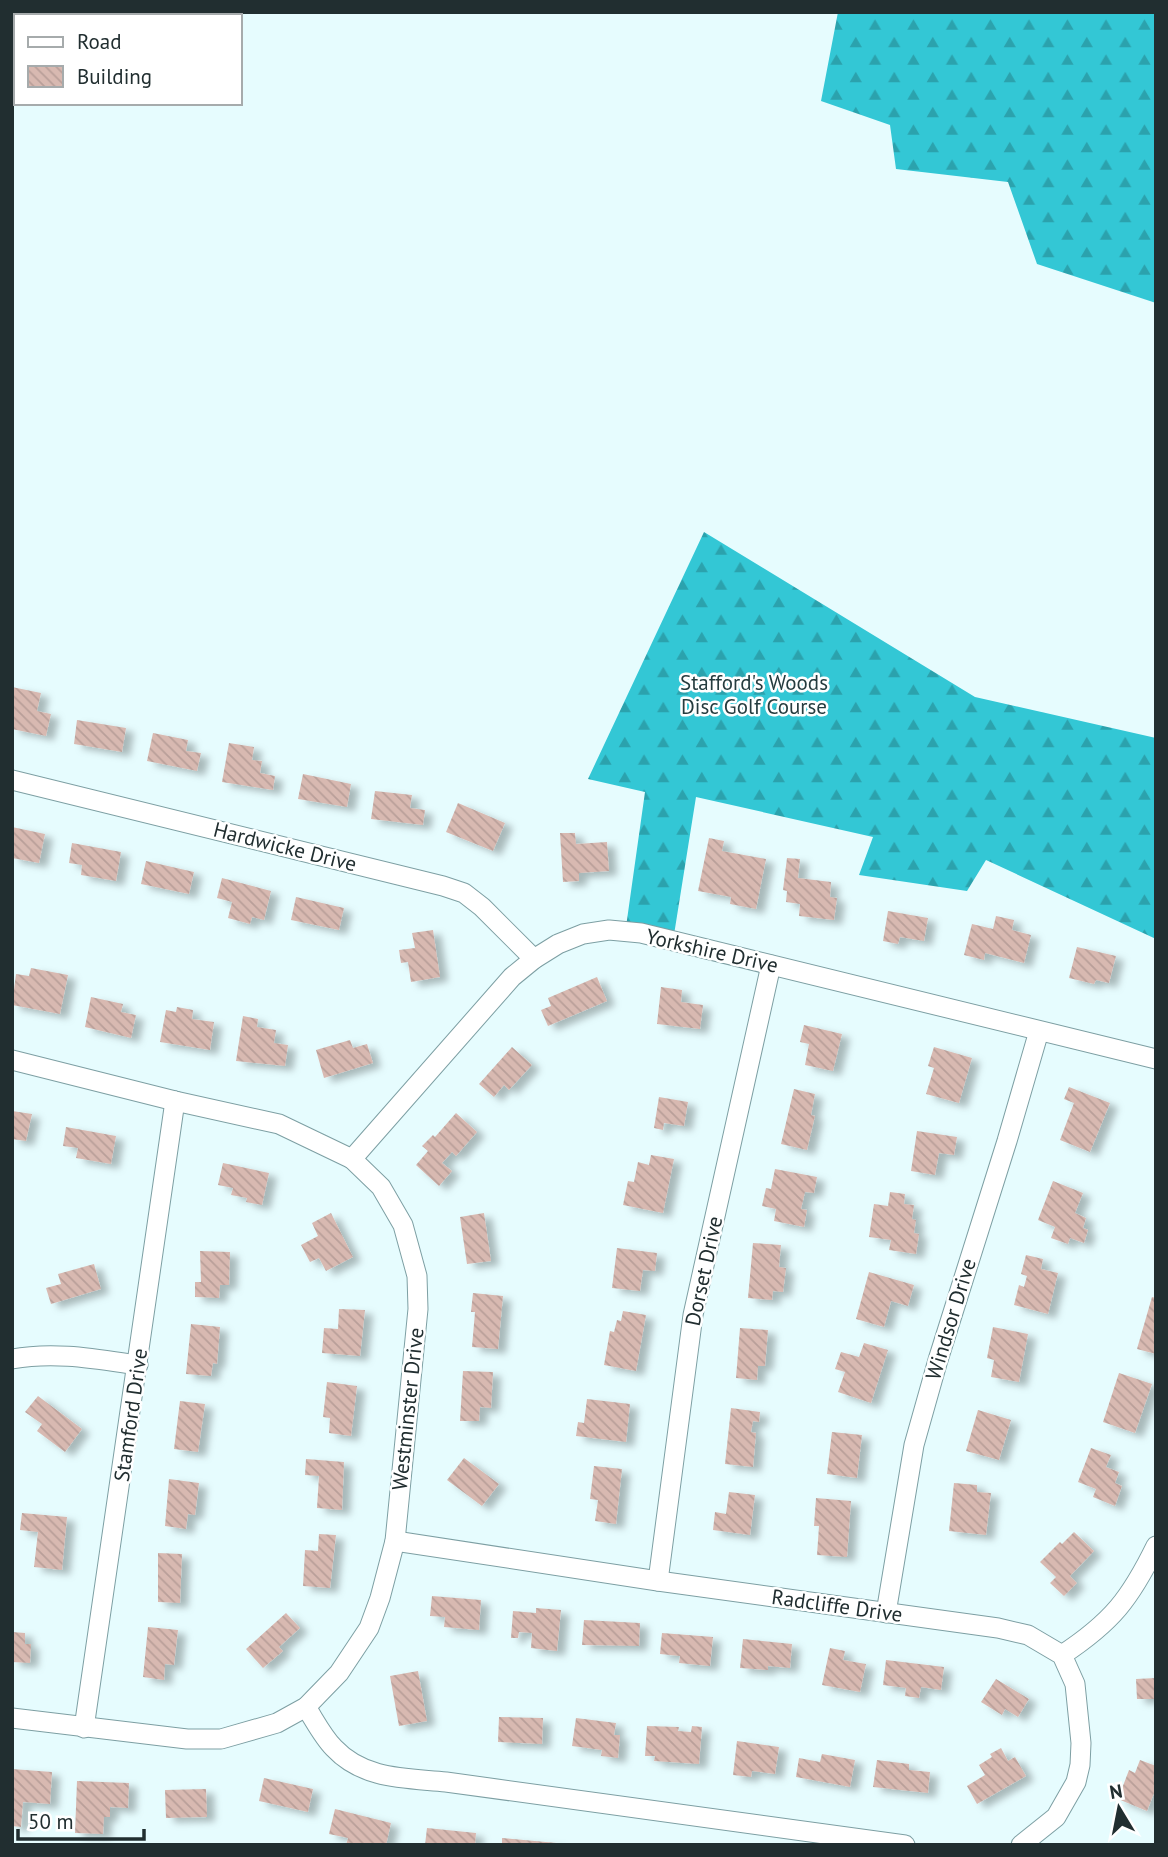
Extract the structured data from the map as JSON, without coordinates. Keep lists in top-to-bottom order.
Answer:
{
  "streets": {
    "street": [
      "Hardwicke Drive",
      "Yorkshire Drive",
      "Dorset Drive",
      "Windsor Drive",
      "Westminster Drive",
      "Stamford Drive",
      "Radcliffe Drive"
    ]
  },
  "crossings": [
    ["Hardwicke Drive", "Yorkshire Drive"],
    ["Yorkshire Drive", "Dorset Drive"],
    ["Yorkshire Drive", "Windsor Drive"],
    ["Yorkshire Drive", "Westminster Drive"],
    ["Dorset Drive", "Radcliffe Drive"],
    ["Windsor Drive", "Radcliffe Drive"],
    ["Westminster Drive", "Stamford Drive"],
    ["Westminster Drive", "Radcliffe Drive"]
  ],
  "parks": ["Stafford's Woods Disc Golf Course"],
  "legend": ["Road", "Building"],
  "scale_bar": "50 m",
  "north": "top"
}
